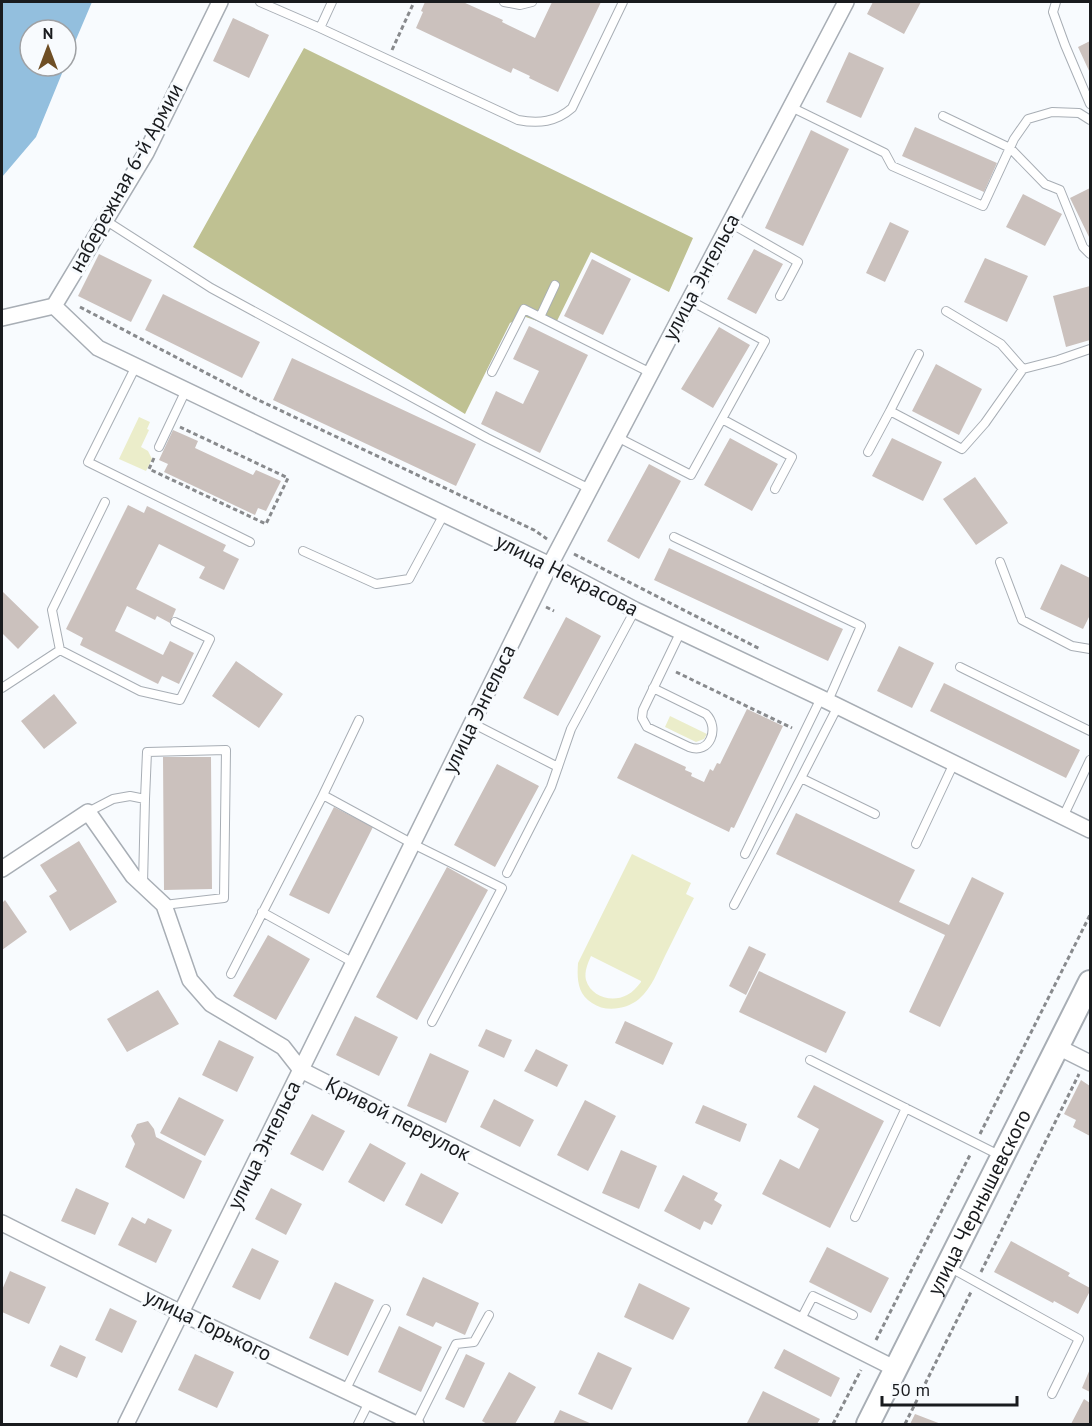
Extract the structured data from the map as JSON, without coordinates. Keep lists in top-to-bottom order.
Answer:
{
  "streets": {
    "main road": ["улица Чернышевского"],
    "street": [
      "набережная 6-й Армии",
      "улица Энгельса",
      "улица Некрасова",
      "Кривой переулок",
      "улица Горького"
    ]
  },
  "crossings": [
    ["набережная 6-й Армии", "улица Некрасова"],
    ["улица Энгельса", "улица Некрасова"],
    ["улица Энгельса", "Кривой переулок"],
    ["улица Энгельса", "улица Горького"],
    ["Кривой переулок", "улица Чернышевского"]
  ],
  "scale_bar": "50 m",
  "north": "top"
}
